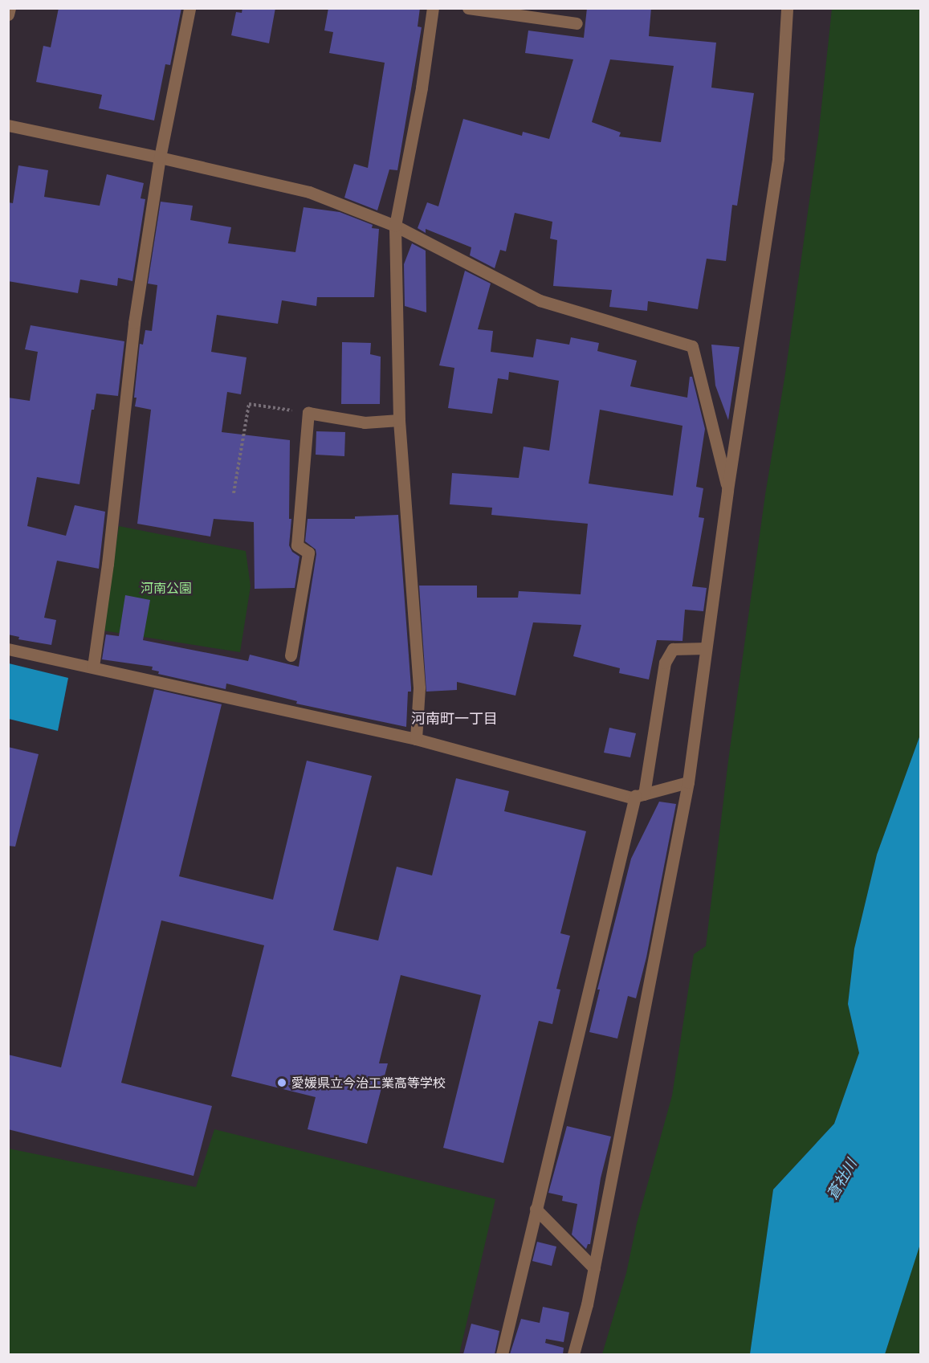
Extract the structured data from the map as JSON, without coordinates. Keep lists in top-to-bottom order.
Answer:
{
  "districts": ["河南町一丁目"],
  "water": ["蒼社川"],
  "parks": ["河南公園"],
  "places": ["愛媛県立今治工業高等学校"]
}
